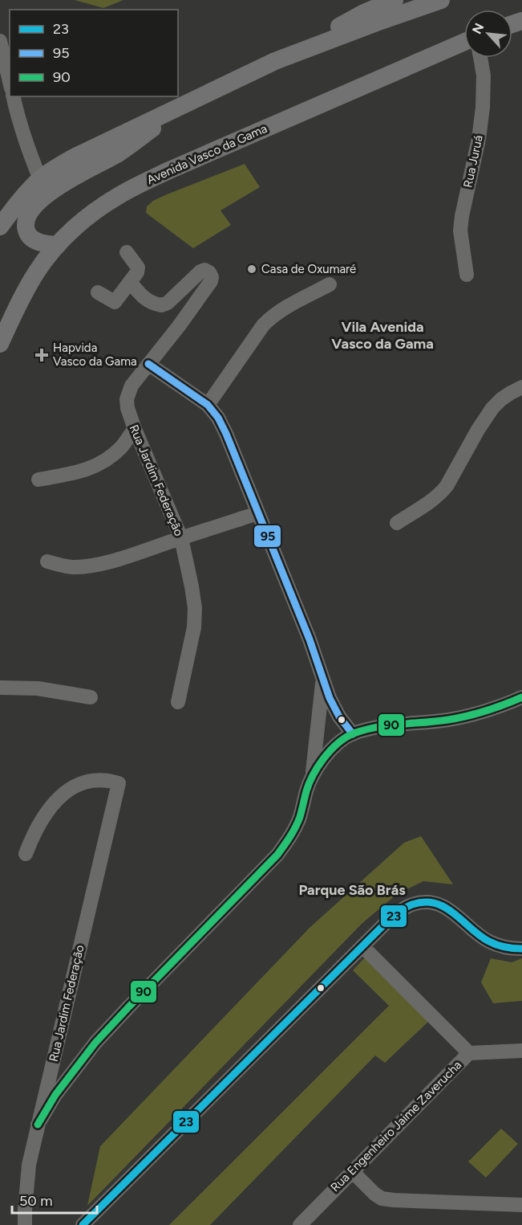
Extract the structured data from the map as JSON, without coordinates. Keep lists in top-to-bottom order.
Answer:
{
  "streets": {
    "main road": ["Avenida Vasco da Gama"],
    "street": ["Rua Juruá", "Rua Jardim Federação", "Rua Engenheiro Jaime Zaverucha"]
  },
  "districts": ["Vila Avenida Vasco da Gama", "Parque São Brás"],
  "places": {
    "other": ["Casa de Oxumaré"],
    "health": ["Hapvida Vasco da Gama"]
  },
  "lines": ["transit line 95", "transit line 90", "transit line 23"],
  "legend": ["23", "95", "90"],
  "scale_bar": "50 m",
  "north": "top left"
}
